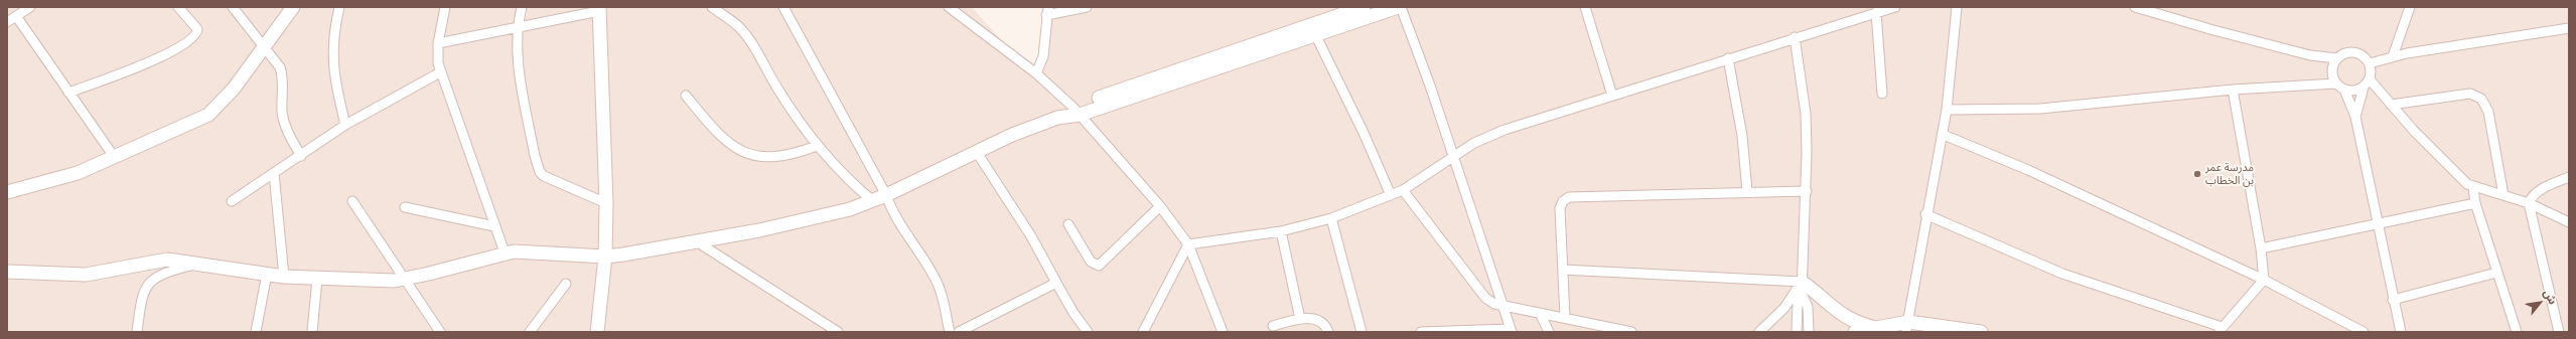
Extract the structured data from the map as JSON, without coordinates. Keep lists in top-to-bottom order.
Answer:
{
  "places": ["مدرسة عمر بن الخطاب"],
  "north": "top right"
}
